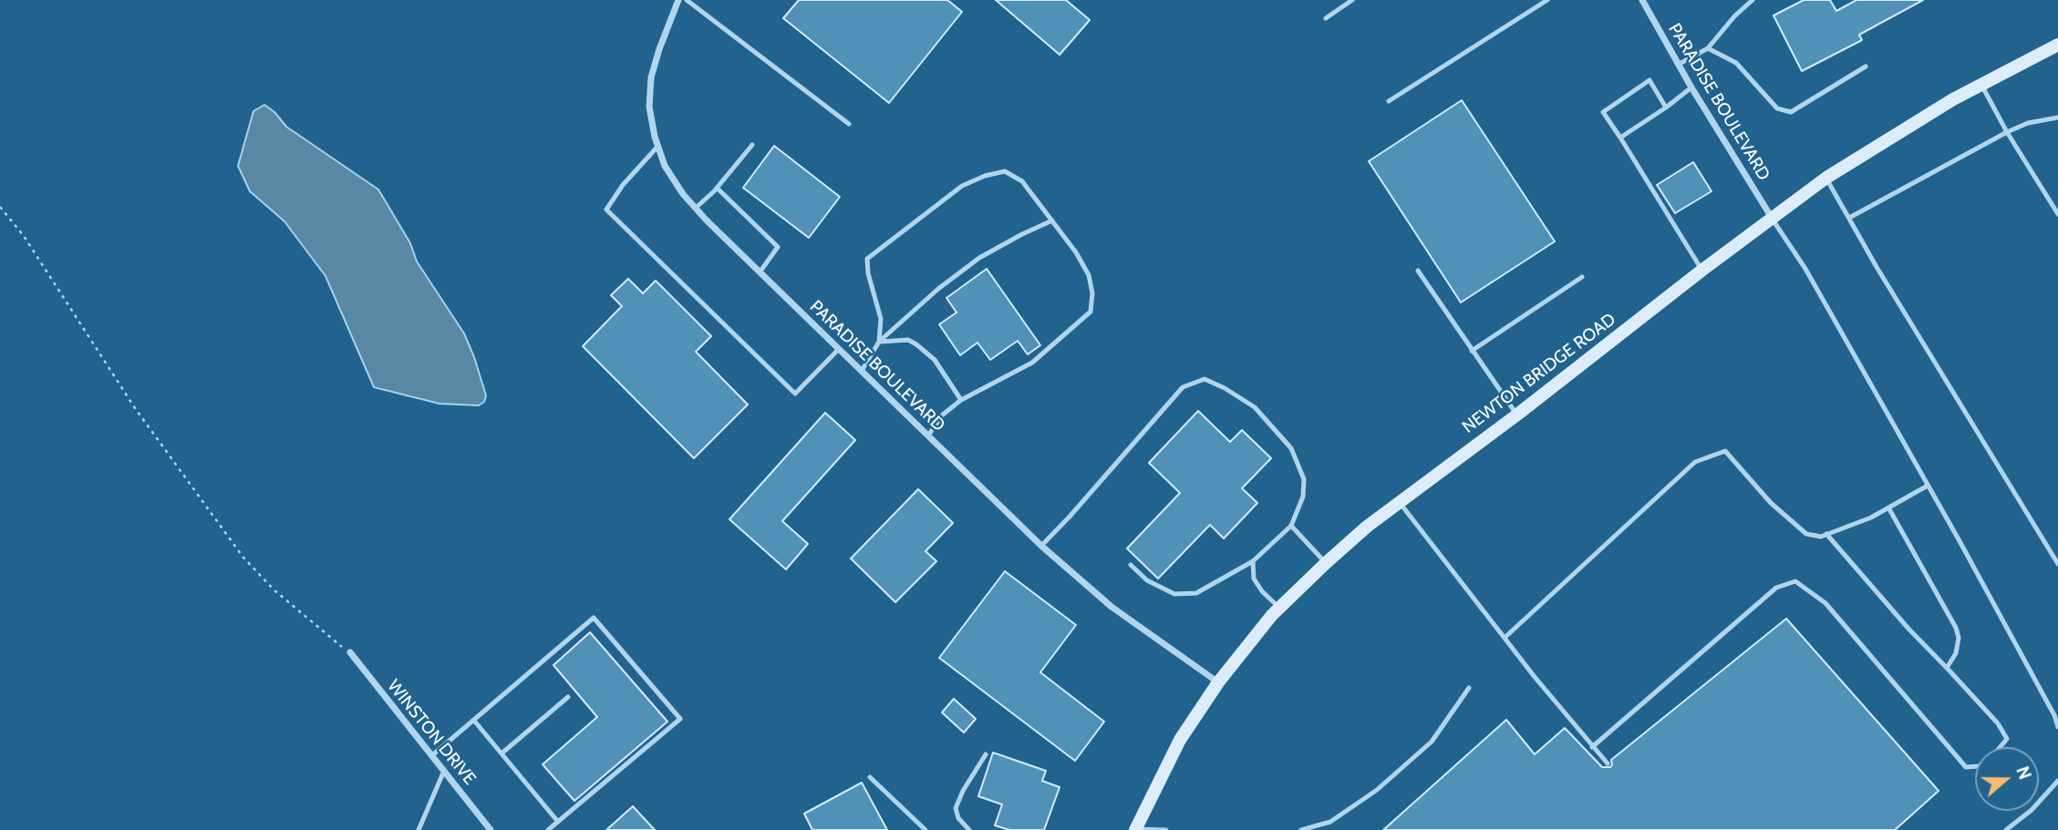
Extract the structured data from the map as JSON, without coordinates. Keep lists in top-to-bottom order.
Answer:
{
  "streets": {
    "main road": ["NEWTON BRIDGE ROAD"],
    "street": ["PARADISE BOULEVARD", "WINSTON DRIVE"]
  },
  "crossings": [
    ["PARADISE BOULEVARD", "NEWTON BRIDGE ROAD"]
  ],
  "north": "right"
}
